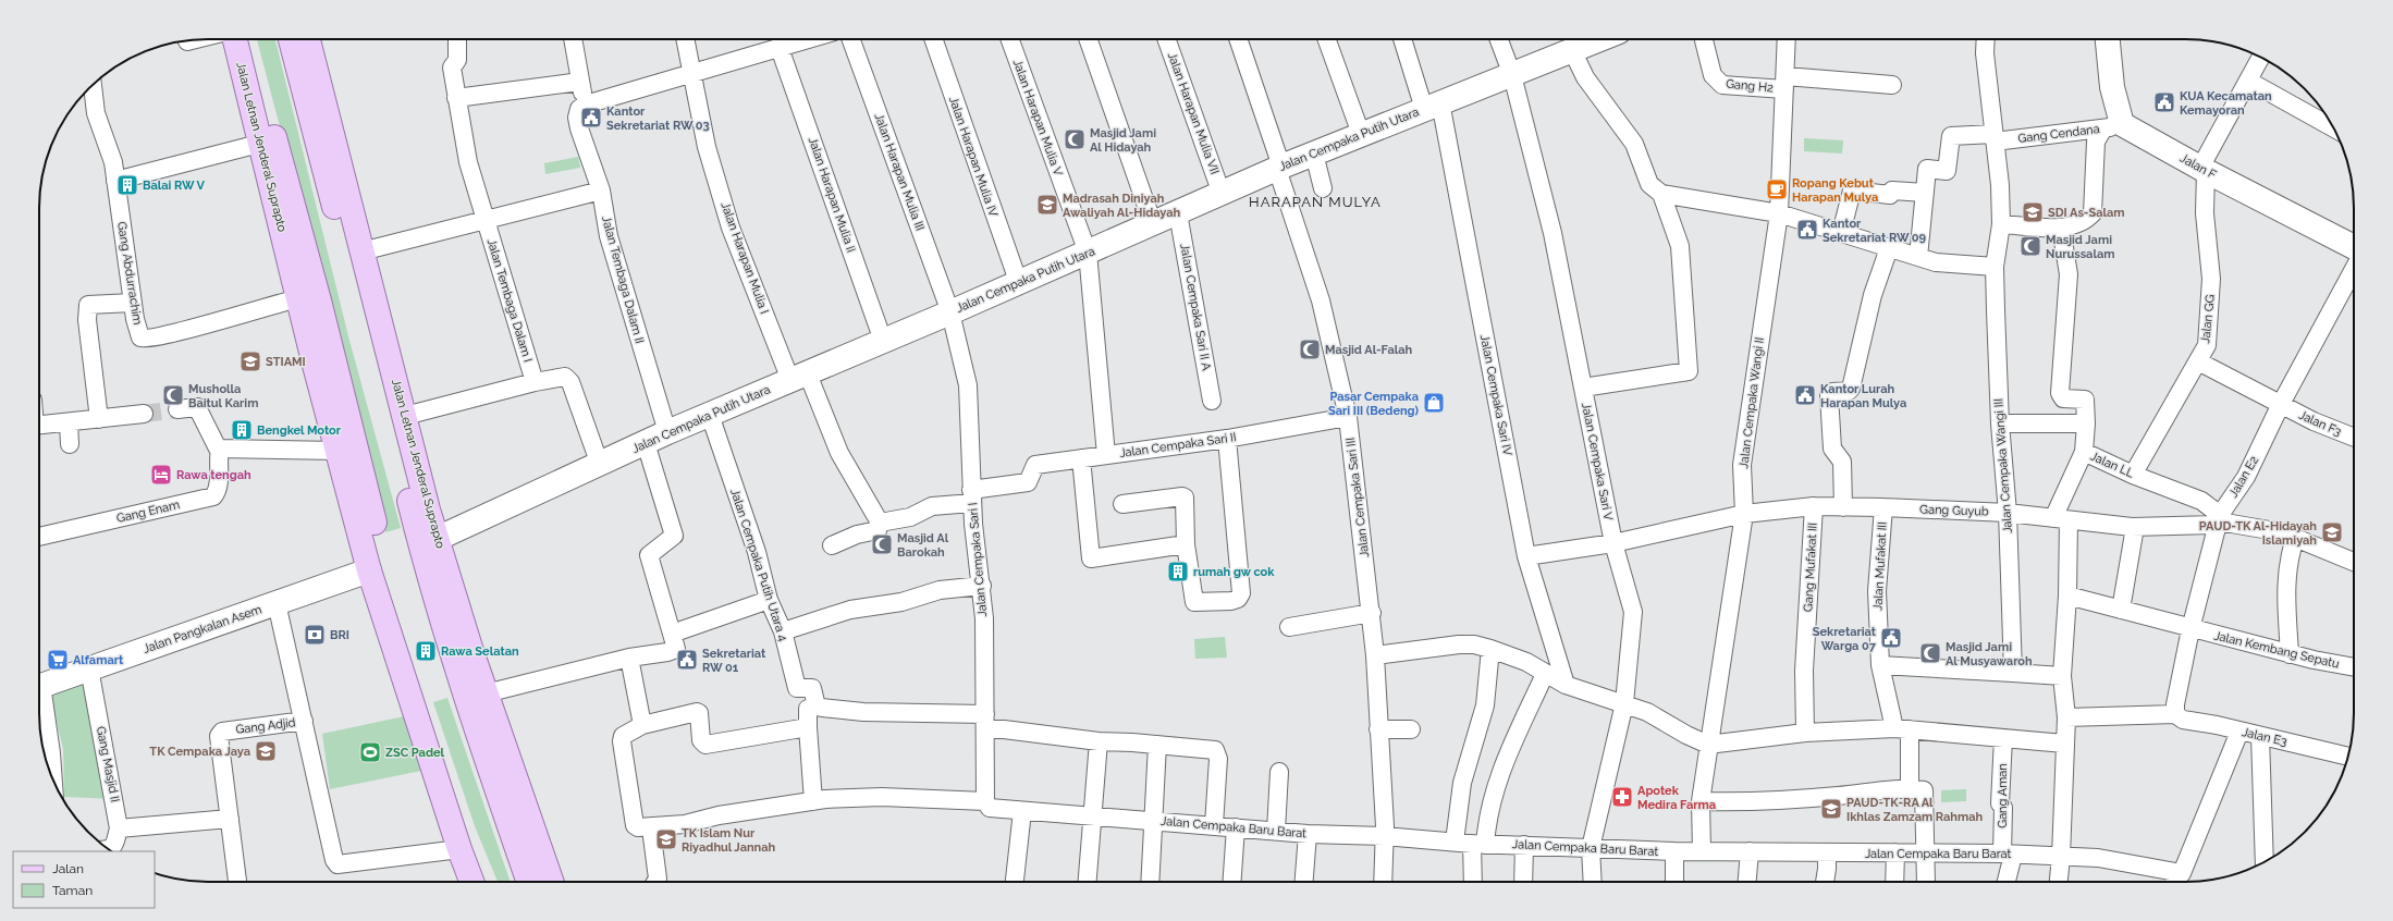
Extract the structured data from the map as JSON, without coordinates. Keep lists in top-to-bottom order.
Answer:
{
  "streets": {
    "main road": ["Jalan Letnan Jenderal Suprapto"],
    "street": [
      "Gang H2",
      "Jalan Harapan Mulia VII",
      "Jalan Harapan Mulia V",
      "Gang Cendana",
      "Jalan Cempaka Putih Utara",
      "Jalan Harapan Mulia IV",
      "Jalan F",
      "Jalan Harapan Mulia III",
      "Jalan Harapan Mulia II",
      "Jalan Harapan Mulia I",
      "Gang Abdurrachim",
      "Jalan Tembaga Dalam II",
      "Jalan Tembaga Dalam I",
      "Jalan Cempaka Sari II A",
      "Jalan GG",
      "Jalan Cempaka Sari IV",
      "Jalan Cempaka Wangi II",
      "Jalan F3",
      "Jalan Cempaka Sari II",
      "Jalan Cempaka Sari V",
      "Jalan LL",
      "Jalan Cempaka Wangi III",
      "Jalan E2",
      "Jalan Cempaka Sari III",
      "Gang Guyub",
      "Gang Enam",
      "Jalan Cempaka Sari I",
      "Jalan Cempaka Putih Utara 4",
      "Jalan Mufakat III",
      "Gang Mufakat III",
      "Jalan Pangkalan Asem",
      "Jalan Kembang Sepatu",
      "Gang Adjid",
      "Jalan E3",
      "Gang Masjid II",
      "Gang Aman",
      "Jalan Cempaka Baru Barat"
    ]
  },
  "crossings": [
    ["Gang H2", "Jalan Cempaka Wangi II"],
    ["Jalan Harapan Mulia VII", "Jalan Cempaka Putih Utara"],
    ["Jalan Harapan Mulia V", "Jalan Cempaka Putih Utara"],
    ["Jalan Harapan Mulia V", "Jalan Cempaka Sari II"],
    ["Gang Cendana", "Jalan F"],
    ["Gang Cendana", "Jalan Cempaka Wangi III"],
    ["Jalan Cempaka Putih Utara", "Jalan Letnan Jenderal Suprapto"],
    ["Jalan Cempaka Putih Utara", "Jalan Harapan Mulia IV"],
    ["Jalan Cempaka Putih Utara", "Jalan Harapan Mulia III"],
    ["Jalan Cempaka Putih Utara", "Jalan Harapan Mulia II"],
    ["Jalan Cempaka Putih Utara", "Jalan Harapan Mulia I"],
    ["Jalan Cempaka Putih Utara", "Jalan Tembaga Dalam II"],
    ["Jalan Cempaka Putih Utara", "Jalan Cempaka Sari II A"],
    ["Jalan Cempaka Putih Utara", "Jalan Cempaka Sari IV"],
    ["Jalan Cempaka Putih Utara", "Jalan Cempaka Sari II"],
    ["Jalan Cempaka Putih Utara", "Jalan Cempaka Sari V"],
    ["Jalan Cempaka Putih Utara", "Jalan Cempaka Sari III"],
    ["Jalan Cempaka Putih Utara", "Jalan Cempaka Sari I"],
    ["Jalan Cempaka Putih Utara", "Jalan Cempaka Putih Utara 4"],
    ["Jalan Letnan Jenderal Suprapto", "Gang Abdurrachim"],
    ["Jalan Letnan Jenderal Suprapto", "Jalan Pangkalan Asem"],
    ["Jalan F", "Jalan GG"],
    ["Jalan Harapan Mulia III", "Jalan Cempaka Sari I"],
    ["Jalan GG", "Jalan F3"],
    ["Jalan GG", "Jalan LL"],
    ["Jalan Cempaka Sari IV", "Gang Guyub"],
    ["Jalan Cempaka Wangi II", "Gang Guyub"],
    ["Jalan Cempaka Wangi II", "Jalan Cempaka Baru Barat"],
    ["Jalan F3", "Jalan E2"],
    ["Jalan Cempaka Sari II", "Jalan Cempaka Sari III"],
    ["Jalan Cempaka Sari V", "Gang Guyub"],
    ["Jalan Cempaka Sari V", "Jalan Cempaka Baru Barat"],
    ["Jalan LL", "Jalan E2"],
    ["Jalan LL", "Gang Guyub"],
    ["Jalan Cempaka Wangi III", "Gang Guyub"],
    ["Jalan E2", "Gang Guyub"],
    ["Jalan E2", "Jalan Kembang Sepatu"],
    ["Jalan E2", "Jalan E3"],
    ["Jalan Cempaka Sari III", "Jalan Cempaka Baru Barat"],
    ["Gang Guyub", "Jalan Mufakat III"],
    ["Gang Guyub", "Gang Mufakat III"],
    ["Jalan Cempaka Sari I", "Jalan Cempaka Baru Barat"],
    ["Jalan Mufakat III", "Jalan Cempaka Baru Barat"],
    ["Jalan Pangkalan Asem", "Gang Adjid"],
    ["Jalan Pangkalan Asem", "Gang Masjid II"],
    ["Gang Aman", "Jalan Cempaka Baru Barat"]
  ],
  "districts": ["HARAPAN MULYA"],
  "places": {
    "public building": [
      "KUA Kecamatan Kemayoran",
      "Kantor Sekretariat RW 03",
      "Kantor Sekretariat RW 09",
      "Kantor Lurah Harapan Mulya",
      "Sekretariat Warga 07",
      "Sekretariat RW 01"
    ],
    "mosque": [
      "Masjid Jami Al Hidayah",
      "Masjid Jami Nurussalam",
      "Masjid Al-Falah",
      "Musholla Baitul Karim",
      "Masjid Al Barokah",
      "Masjid Jami Al Musyawaroh"
    ],
    "building": [
      "Balai RW V",
      "Bengkel Motor",
      "rumah gw cok",
      "Rawa Selatan"
    ],
    "cafe": ["Ropang Kebut Harapan Mulya"],
    "school or university": [
      "Madrasah Diniyah Awaliyah Al-Hidayah",
      "SDI As-Salam",
      "STIAMI",
      "PAUD-TK Al-Hidayah Islamiyah",
      "TK Cempaka Jaya",
      "PAUD-TK-RA Al Ikhlas Zamzam Rahmah",
      "TK Islam Nur Riyadhul Jannah"
    ],
    "shop": ["Pasar Cempaka Sari III (Bedeng)"],
    "hotel": ["Rawa tengah"],
    "bank": ["BRI"],
    "supermarket": ["Alfamart"],
    "sports": ["ZSC Padel"],
    "pharmacy": ["Apotek Medira Farma"]
  },
  "legend": ["Jalan", "Taman"]
}
